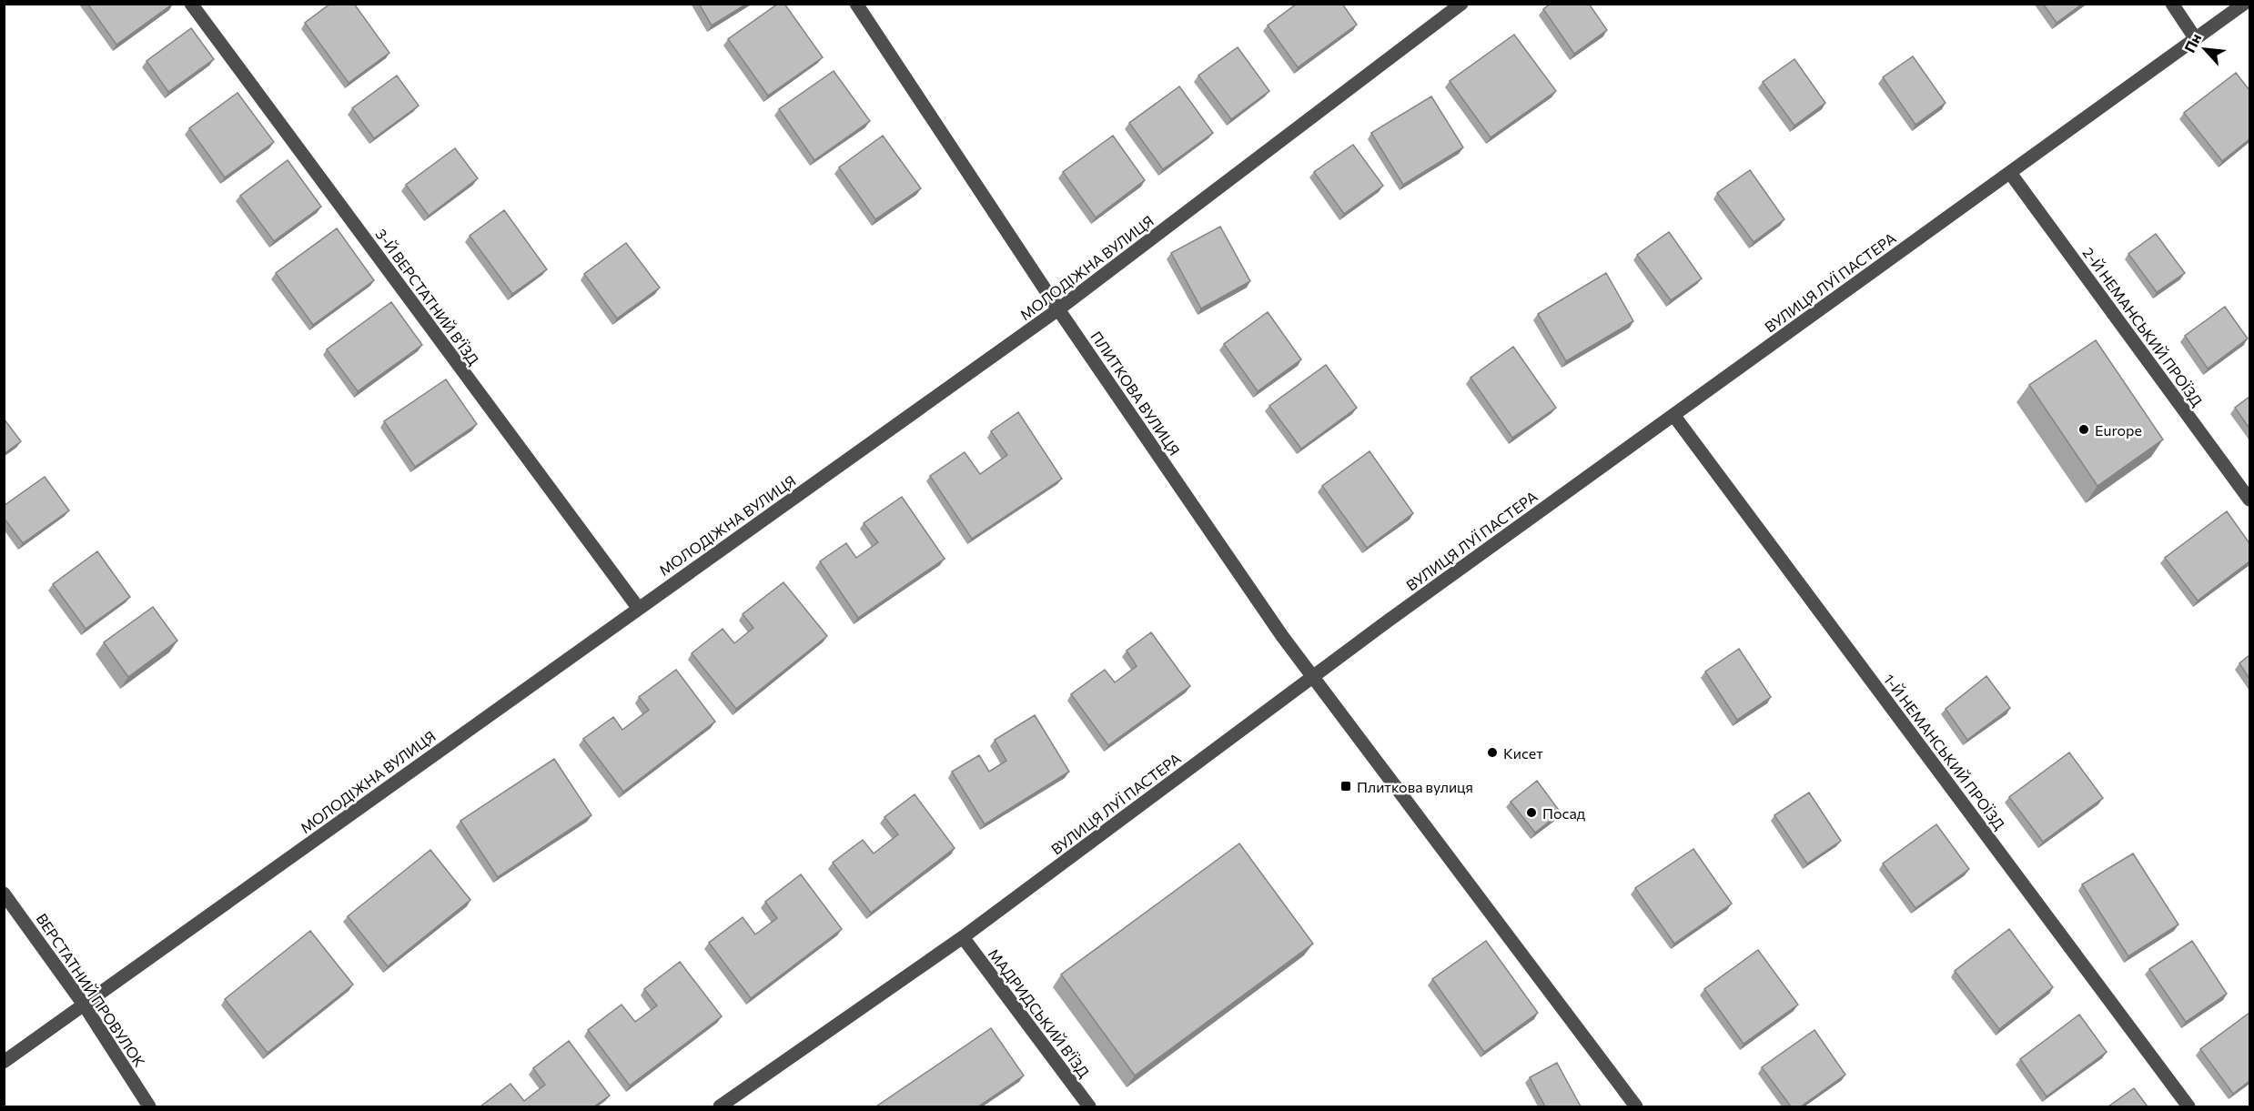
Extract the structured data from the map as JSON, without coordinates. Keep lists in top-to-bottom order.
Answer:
{
  "streets": {
    "street": [
      "МОЛОДІЖНА ВУЛИЦЯ",
      "ВУЛИЦЯ ЛУЇ ПАСТЕРА",
      "3-Й ВЕРСТАТНИЙ В’ЇЗД",
      "2-Й НЕМАНСЬКИЙ ПРОЇЗД",
      "ПЛИТКОВА ВУЛИЦЯ",
      "1-Й НЕМАНСЬКИЙ ПРОЇЗД",
      "ВЕРСТАТНИЙ ПРОВУЛОК",
      "МАДРИДСЬКИЙ В'ЇЗД"
    ]
  },
  "crossings": [
    ["МОЛОДІЖНА ВУЛИЦЯ", "3-Й ВЕРСТАТНИЙ В’ЇЗД"],
    ["МОЛОДІЖНА ВУЛИЦЯ", "ПЛИТКОВА ВУЛИЦЯ"],
    ["МОЛОДІЖНА ВУЛИЦЯ", "ВЕРСТАТНИЙ ПРОВУЛОК"],
    ["ВУЛИЦЯ ЛУЇ ПАСТЕРА", "2-Й НЕМАНСЬКИЙ ПРОЇЗД"],
    ["ВУЛИЦЯ ЛУЇ ПАСТЕРА", "ПЛИТКОВА ВУЛИЦЯ"],
    ["ВУЛИЦЯ ЛУЇ ПАСТЕРА", "1-Й НЕМАНСЬКИЙ ПРОЇЗД"],
    ["ВУЛИЦЯ ЛУЇ ПАСТЕРА", "МАДРИДСЬКИЙ В'ЇЗД"]
  ],
  "places": {
    "other": ["Europe", "Кисет", "Посад"],
    "transit": ["Плиткова вулиця"]
  },
  "north": "top left"
}
